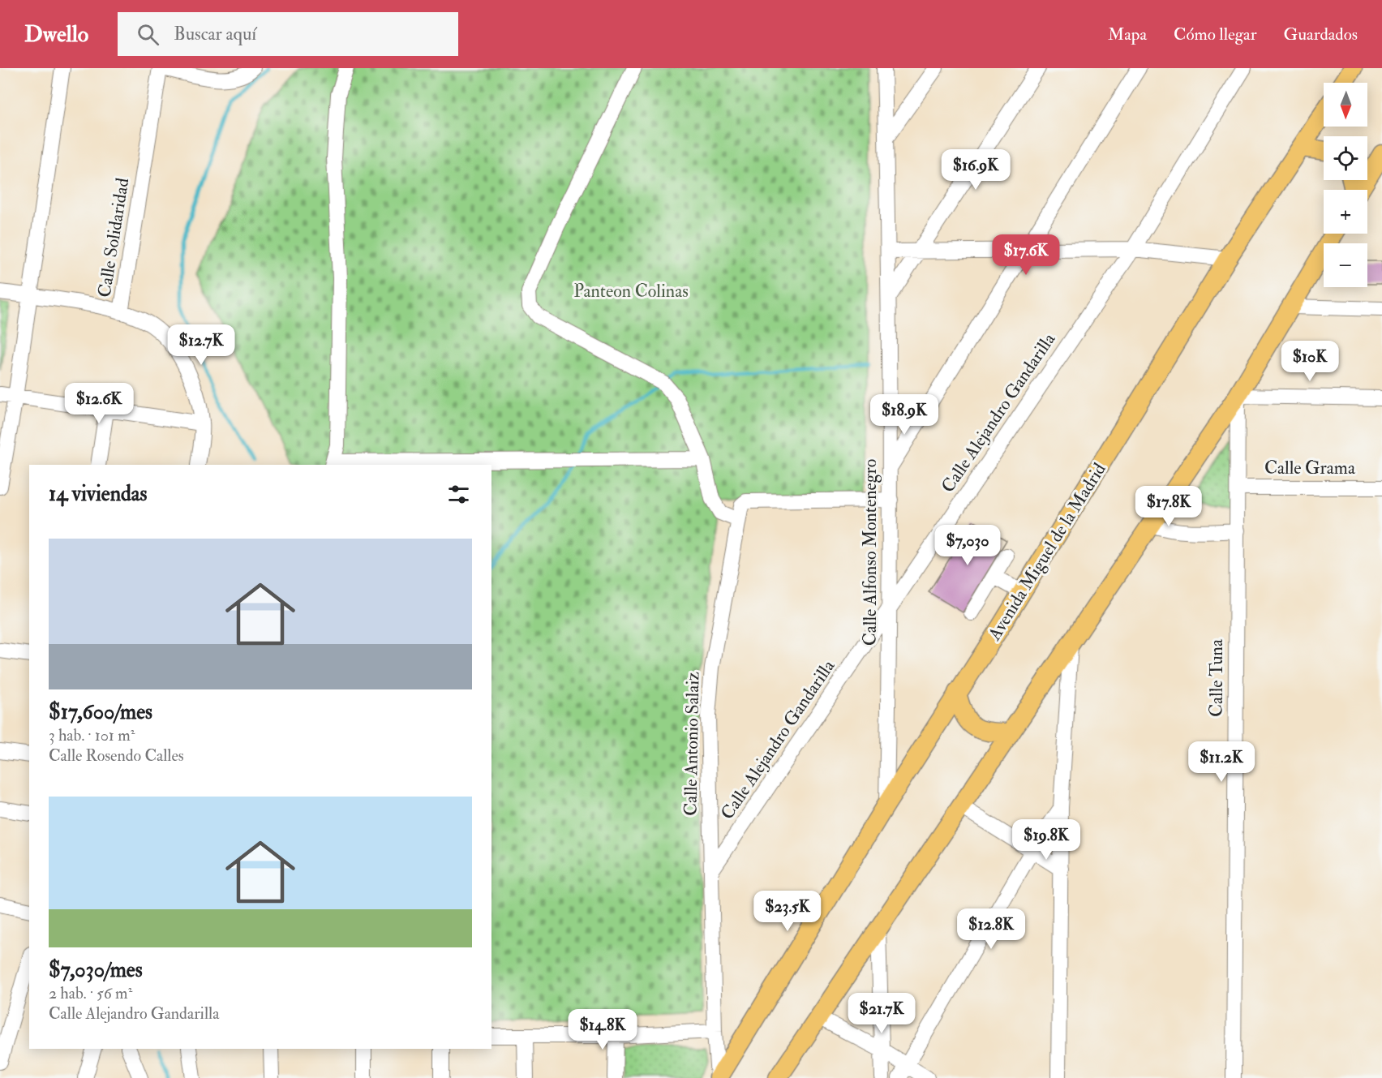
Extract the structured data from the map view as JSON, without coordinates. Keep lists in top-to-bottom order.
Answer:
{
  "streets": {
    "main road": ["Avenida Miguel de la Madrid"],
    "street": [
      "Calle Solidaridad",
      "Calle Alejandro Gandarilla",
      "Calle Grama",
      "Calle Alfonso Montenegro",
      "Calle Tuna",
      "Calle Antonio Salaiz"
    ]
  },
  "crossings": [
    ["Calle Alejandro Gandarilla", "Calle Alfonso Montenegro"],
    ["Calle Alejandro Gandarilla", "Calle Antonio Salaiz"],
    ["Calle Grama", "Calle Tuna"],
    ["Avenida Miguel de la Madrid", "Calle Alfonso Montenegro"],
    ["Avenida Miguel de la Madrid", "Calle Antonio Salaiz"],
    ["Calle Alfonso Montenegro", "Calle Antonio Salaiz"]
  ],
  "parks": ["Panteon Colinas"],
  "north": "bottom",
  "page": {
    "header": "Dwello",
    "search": "Buscar aquí",
    "nav": ["Mapa", "Cómo llegar", "Guardados"],
    "map_buttons": ["+", "−"],
    "price": [
      "$16.9K",
      "$17.6K",
      "$12.7K",
      "$10K",
      "$12.6K",
      "$18.9K",
      "$17.8K",
      "$7,030",
      "$11.2K",
      "$19.8K",
      "$23.5K",
      "$12.8K",
      "$21.7K",
      "$14.8K"
    ],
    "heading": "14 viviendas",
    "list": [
      {
        "name": "$17,600/mes",
        "note": "3 hab. · 101 m² · Calle Rosendo Calles"
      },
      {
        "name": "$7,030/mes",
        "note": "2 hab. · 56 m² · Calle Alejandro Gandarilla"
      }
    ]
  }
}
